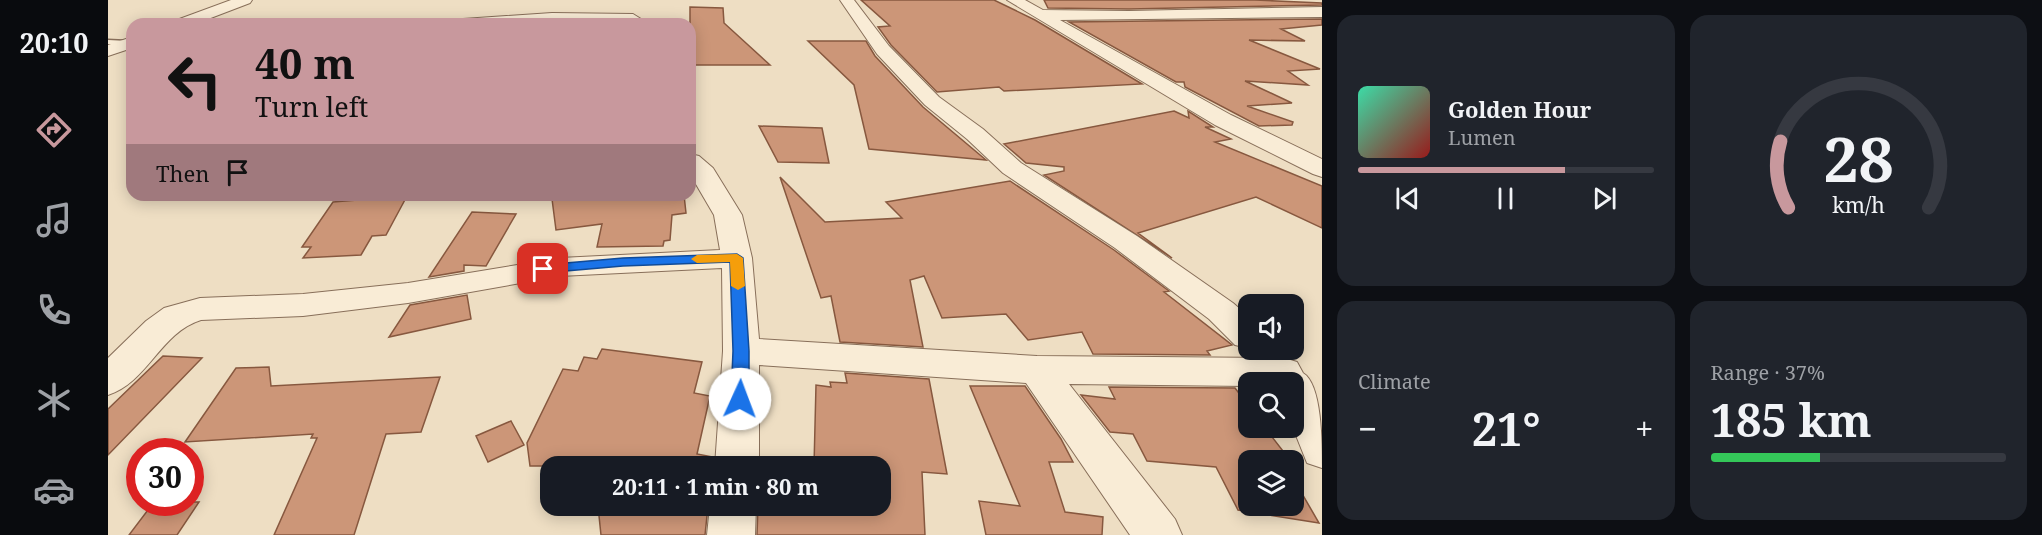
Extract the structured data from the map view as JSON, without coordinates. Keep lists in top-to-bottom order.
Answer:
{
  "page": {
    "tabs": "20:10",
    "turn": ["40 m", "Turn left"],
    "song": ["Golden Hour", "Lumen"],
    "then": "Then",
    "tile": [
      "Climate",
      ["Range · 37%", "185 km"]
    ],
    "heat": ["−", "21°", "+"],
    "limit": "30",
    "trip": "20:11 · 1 min · 80 m",
    "gauge": ["28", "km/h"]
  }
}
